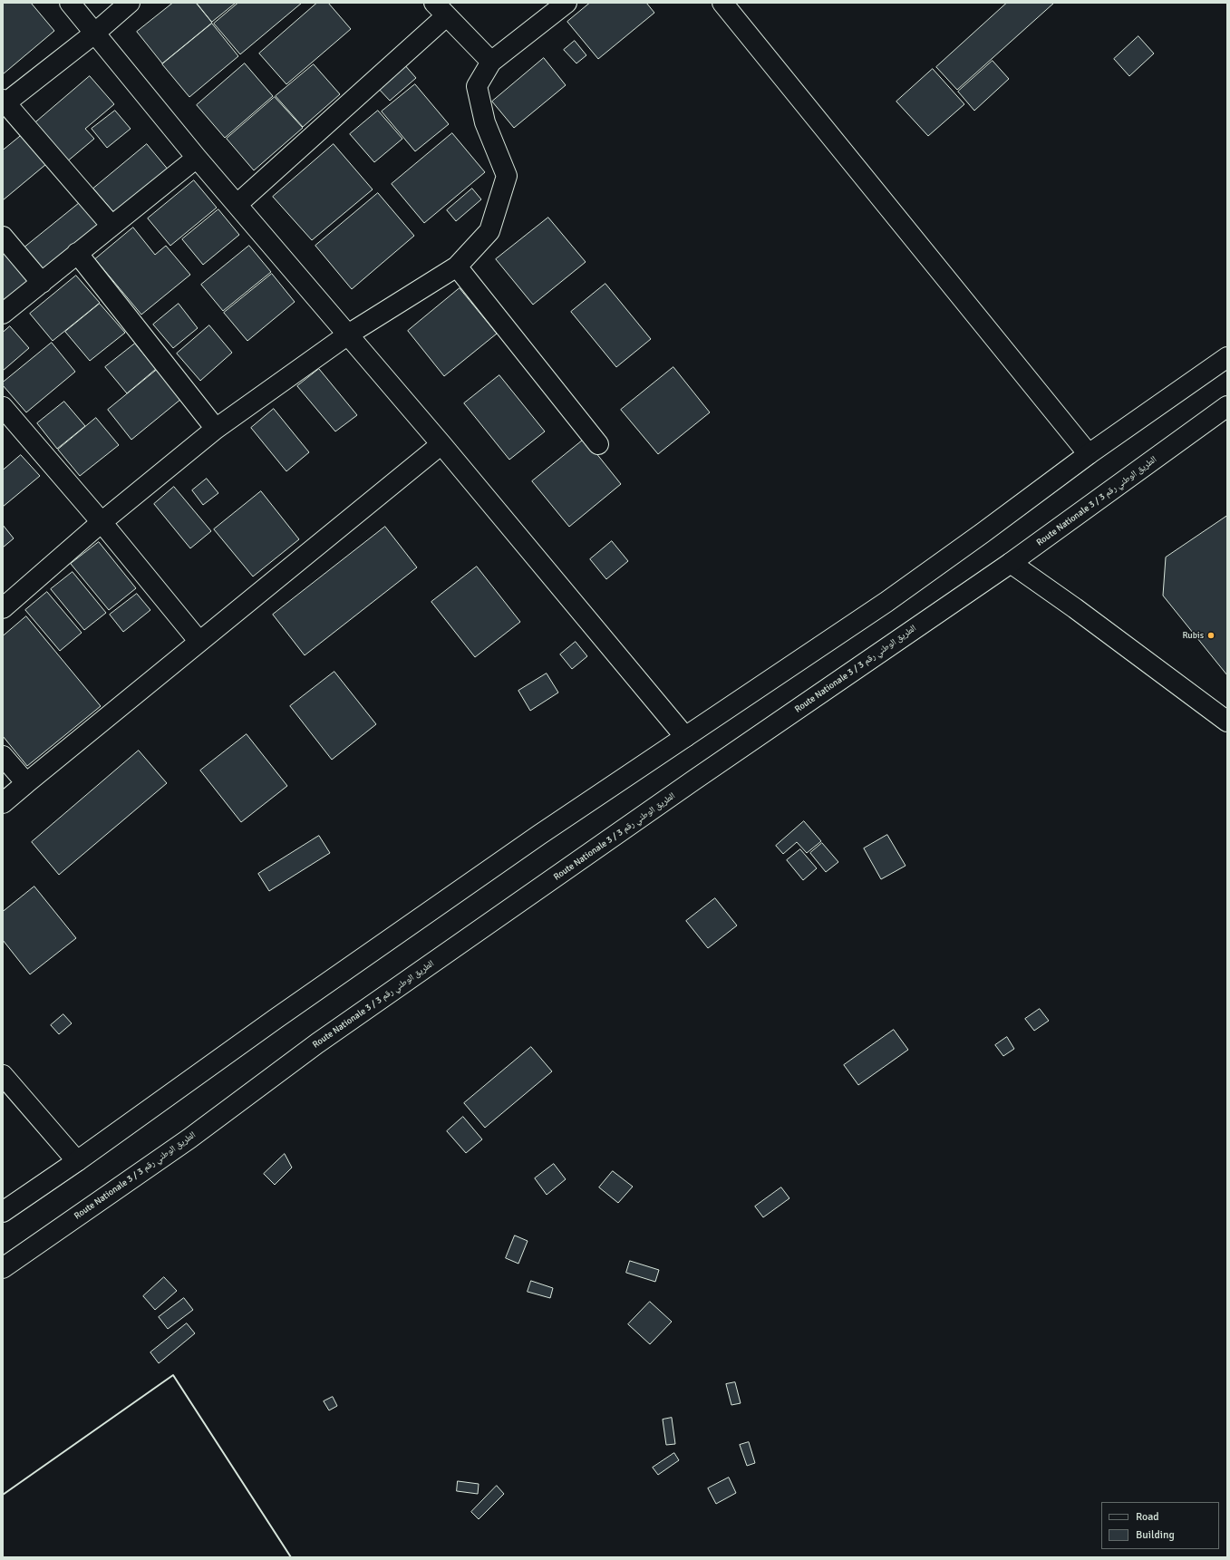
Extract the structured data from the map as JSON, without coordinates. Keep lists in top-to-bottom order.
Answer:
{
  "streets": {
    "main road": ["Route Nationale 3 / الطريق الوطني رقم 3"]
  },
  "places": ["Rubis"],
  "legend": ["Road", "Building"]
}
